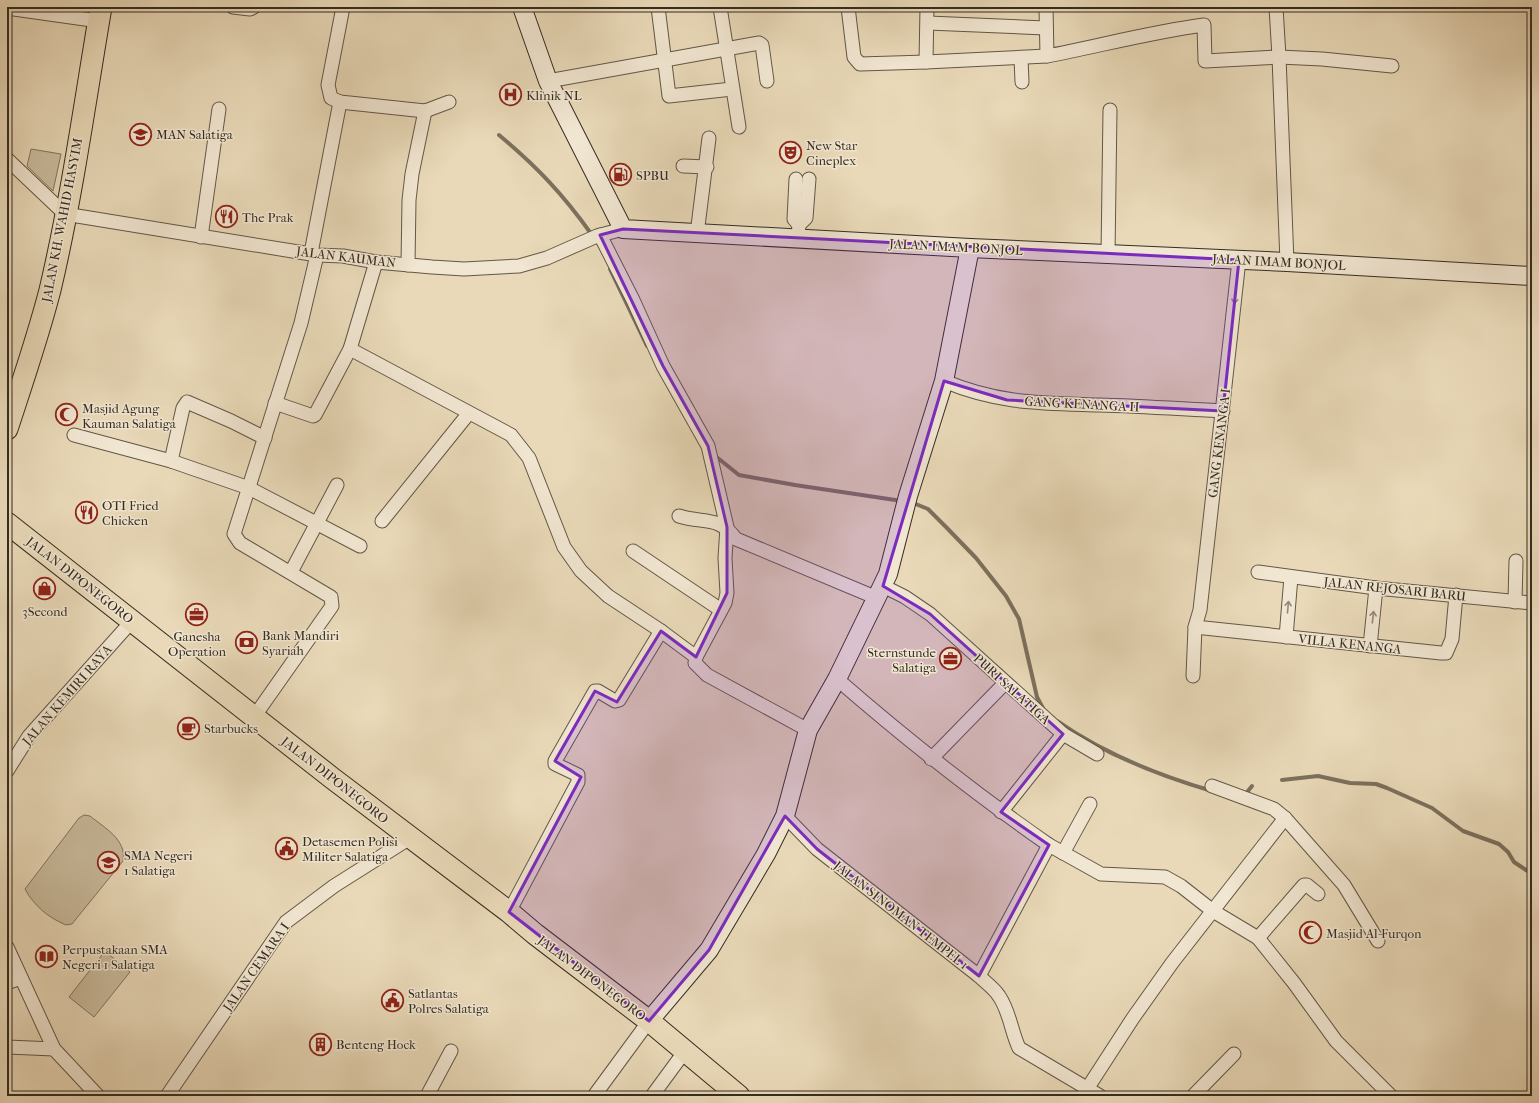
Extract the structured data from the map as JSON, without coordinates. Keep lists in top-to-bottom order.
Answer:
{
  "streets": {
    "main road": ["JALAN KH. WAHID HASYIM", "JALAN IMAM BONJOL", "JALAN DIPONEGORO"],
    "street": [
      "JALAN KAUMAN",
      "GANG KENANGA II",
      "GANG KENANGA I",
      "JALAN REJOSARI BARU",
      "VILLA KENANGA",
      "PURI SALATIGA",
      "JALAN KEMIRI RAYA",
      "JALAN SINOMAN TEMPEL 1",
      "JALAN CEMARA I"
    ]
  },
  "crossings": [
    ["JALAN KH. WAHID HASYIM", "JALAN KAUMAN"],
    ["JALAN IMAM BONJOL", "JALAN KAUMAN"],
    ["JALAN IMAM BONJOL", "GANG KENANGA I"],
    ["GANG KENANGA II", "GANG KENANGA I"],
    ["GANG KENANGA I", "VILLA KENANGA"],
    ["JALAN DIPONEGORO", "JALAN KEMIRI RAYA"],
    ["JALAN DIPONEGORO", "JALAN CEMARA I"],
    ["JALAN REJOSARI BARU", "VILLA KENANGA"]
  ],
  "one_way": ["GANG KENANGA I"],
  "places": {
    "hospital": ["Klinik NL"],
    "school or university": ["MAN Salatiga", "SMA Negeri 1 Salatiga"],
    "theatre": ["New Star Cineplex"],
    "fuel station": ["SPBU"],
    "restaurant": ["The Prak", "OTI Fried Chicken"],
    "mosque": ["Masjid Agung Kauman Salatiga", "Masjid Al-Furqon"],
    "shop": ["3Second"],
    "office": ["Ganesha Operation", "Sternstunde Salatiga"],
    "bank": ["Bank Mandiri Syariah"],
    "cafe": ["Starbucks"],
    "public building": ["Detasemen Polisi Militer Salatiga", "Satlantas Polres Salatiga"],
    "library": ["Perpustakaan SMA Negeri 1 Salatiga"],
    "building": ["Benteng Hock"]
  }
}
